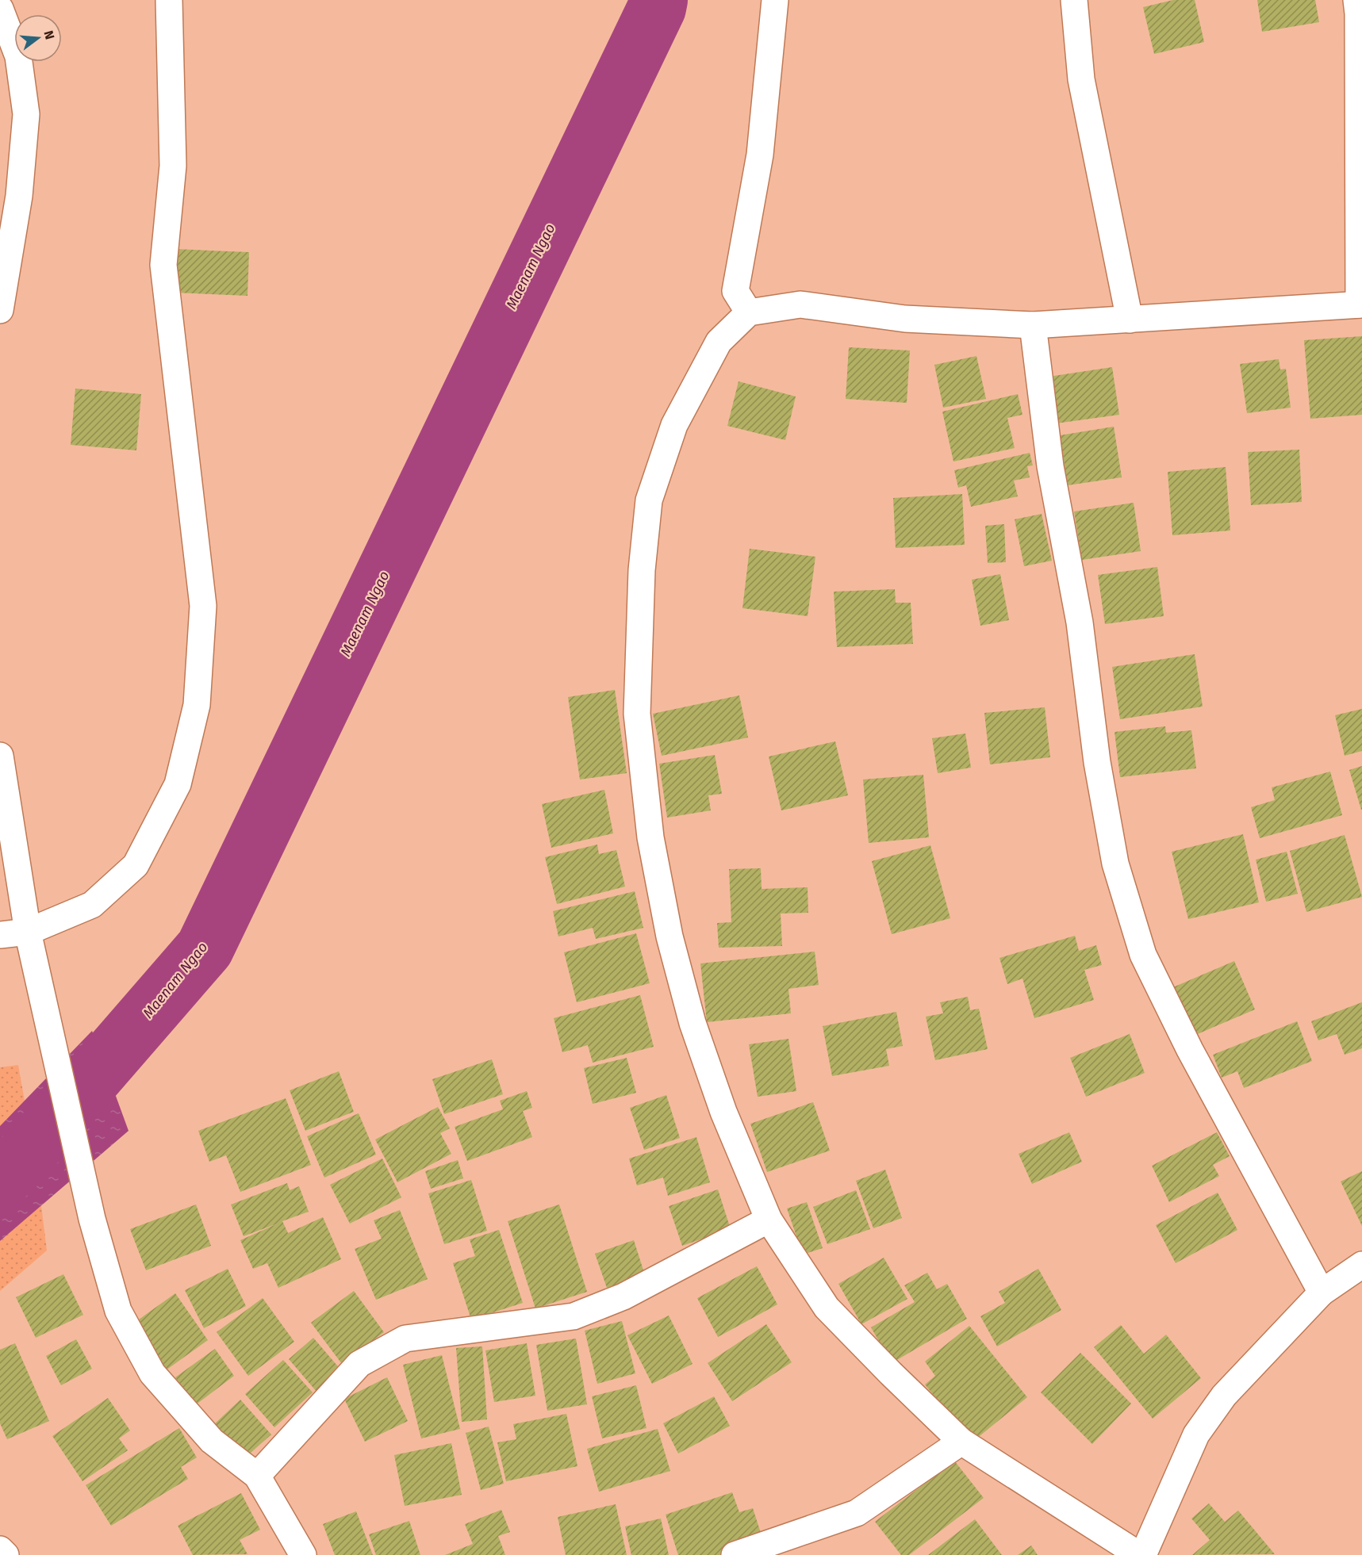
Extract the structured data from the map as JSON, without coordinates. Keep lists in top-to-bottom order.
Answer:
{
  "water": ["Maenam Ngao"],
  "north": "right"
}
